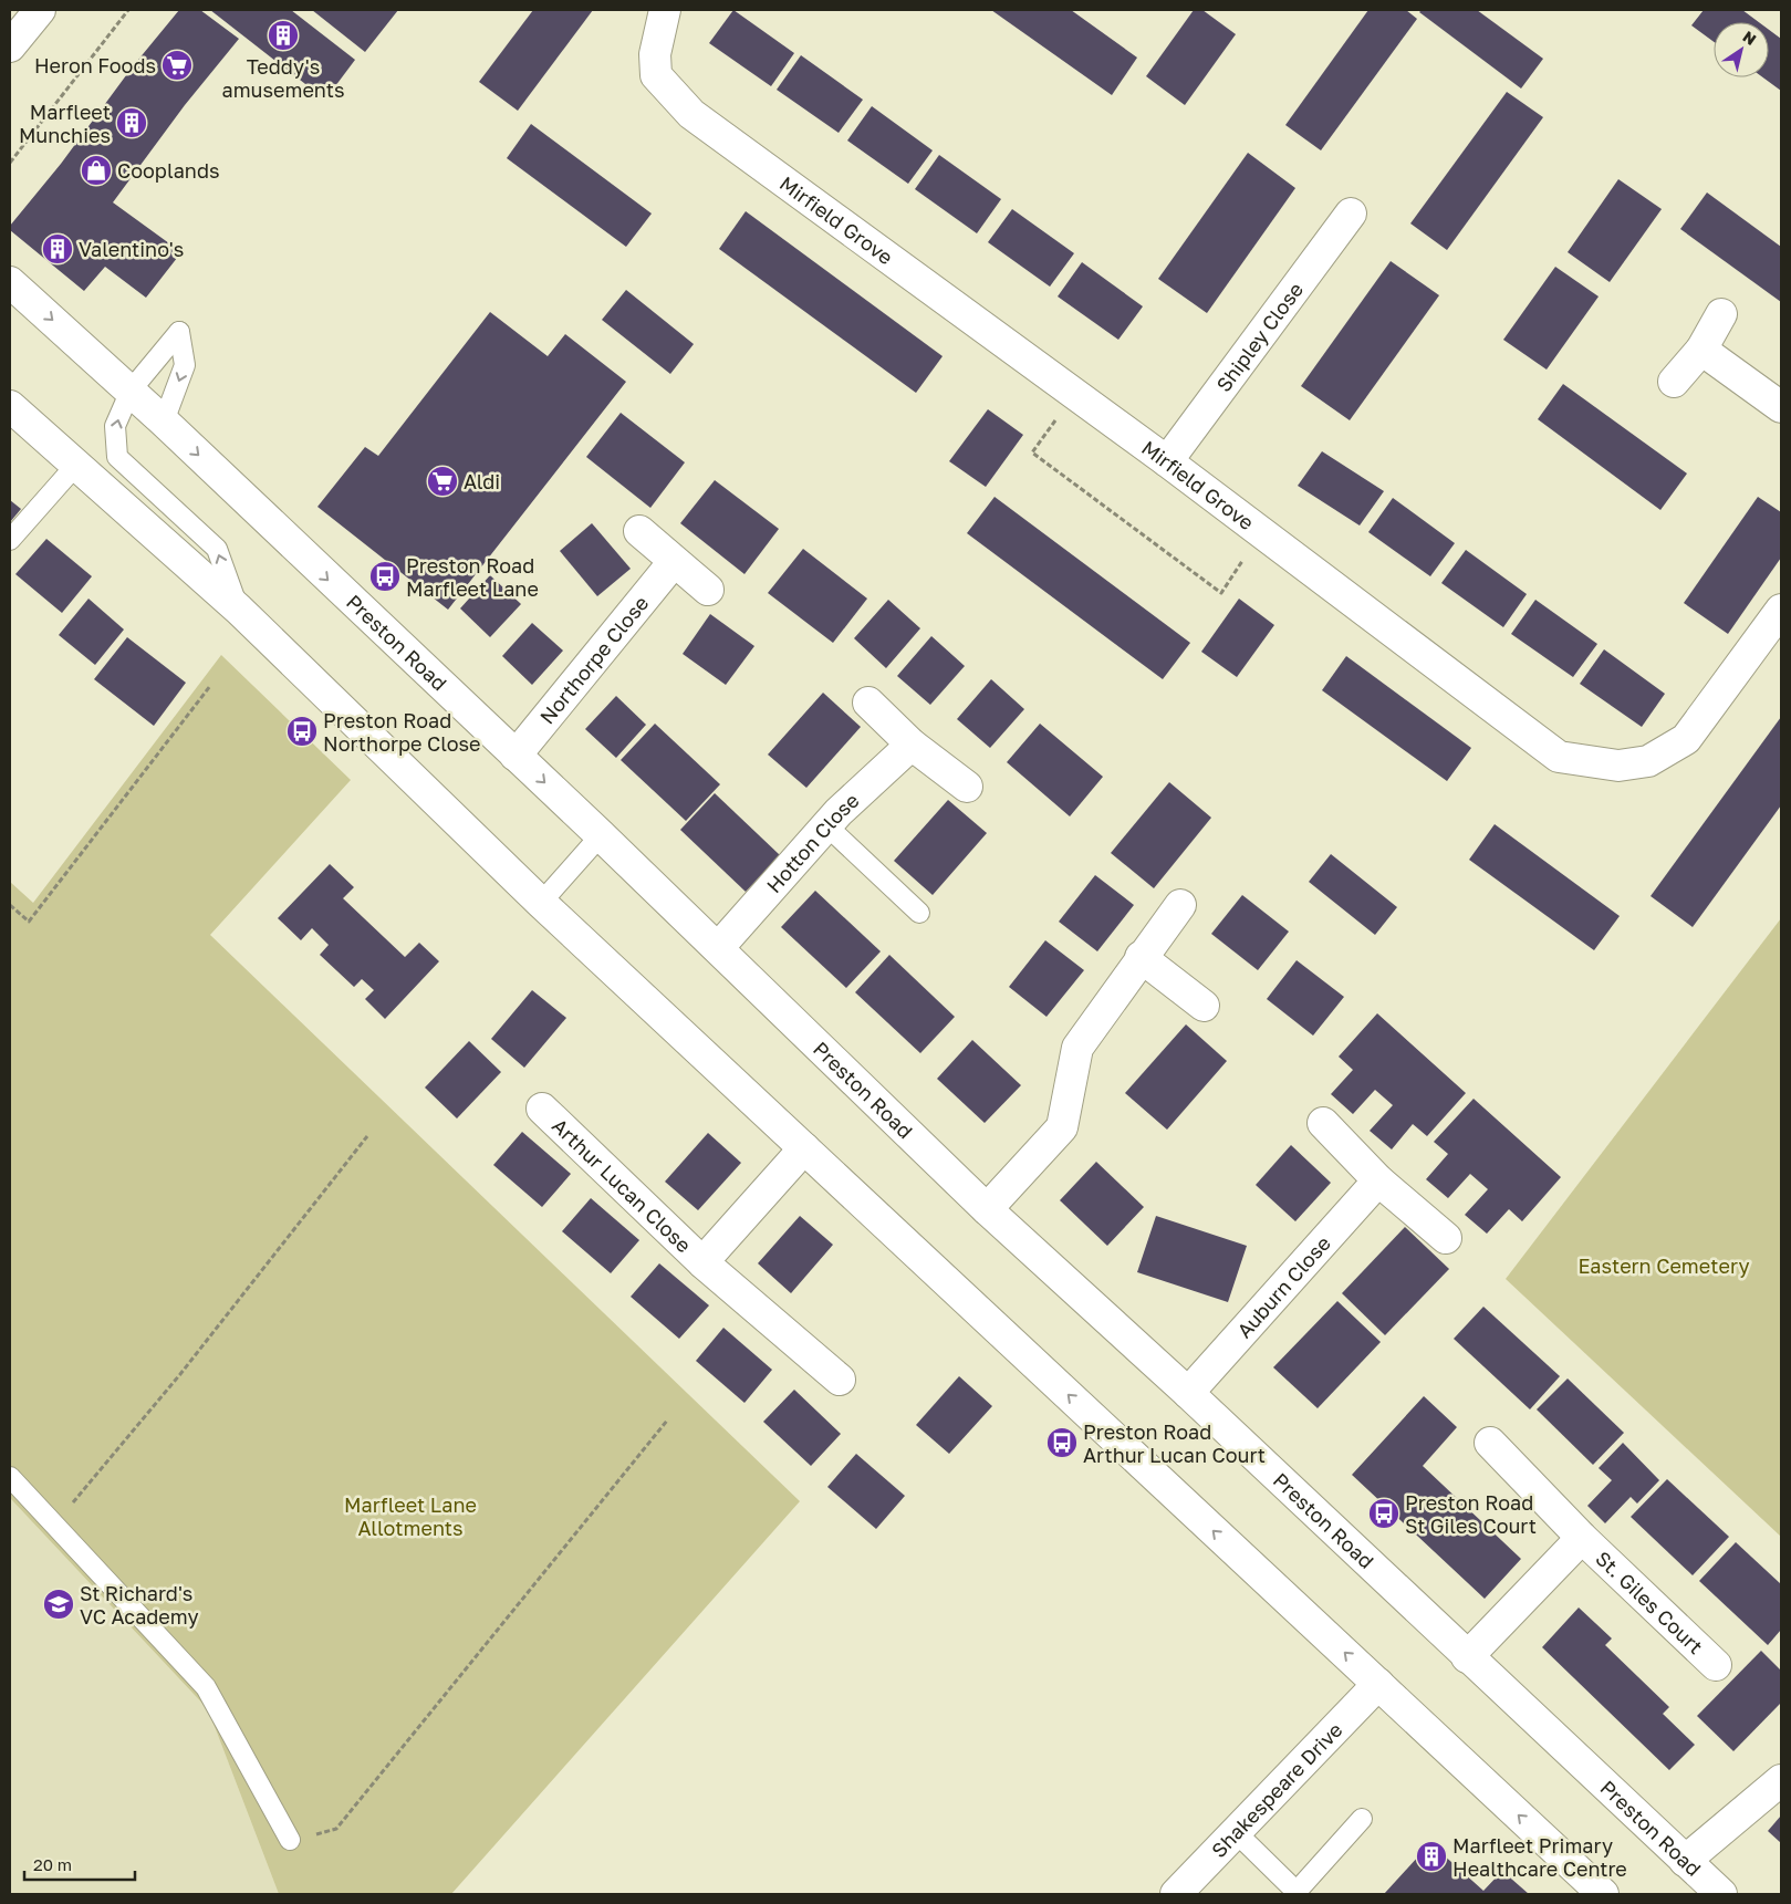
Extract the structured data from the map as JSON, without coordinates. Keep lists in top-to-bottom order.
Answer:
{
  "streets": {
    "street": [
      "Mirfield Grove",
      "Shipley Close",
      "Preston Road",
      "Northorpe Close",
      "Hotton Close",
      "Arthur Lucan Close",
      "Auburn Close",
      "St. Giles Court",
      "Shakespeare Drive"
    ]
  },
  "crossings": [
    ["Mirfield Grove", "Shipley Close"],
    ["Preston Road", "Northorpe Close"],
    ["Preston Road", "Hotton Close"],
    ["Preston Road", "Auburn Close"],
    ["Preston Road", "St. Giles Court"]
  ],
  "parks": ["Eastern Cemetery", "Marfleet Lane Allotments"],
  "places": {
    "building": [
      "Teddy's amusements",
      "Marfleet Munchies",
      "Valentino's",
      "Marfleet Primary Healthcare Centre"
    ],
    "supermarket": ["Heron Foods", "Aldi"],
    "shop": ["Cooplands"],
    "bus stop": [
      "Preston Road Marfleet Lane",
      "Preston Road Northorpe Close",
      "Preston Road Arthur Lucan Court",
      "Preston Road St Giles Court"
    ],
    "school or university": ["St Richard's VC Academy"]
  },
  "scale_bar": "20 m",
  "north": "top right"
}
